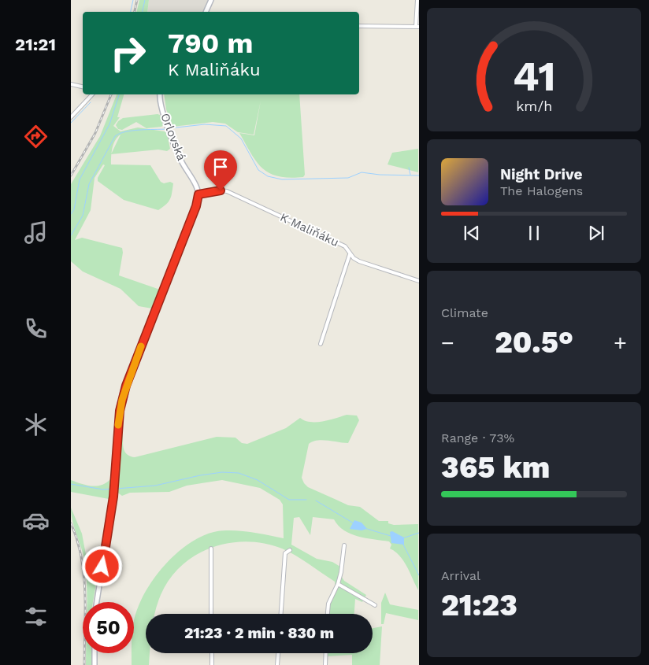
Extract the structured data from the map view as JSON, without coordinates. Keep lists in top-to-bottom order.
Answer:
{
  "streets": {
    "main road": ["Orlovská"],
    "street": ["K Maliňáku"]
  },
  "crossings": [
    ["Orlovská", "K Maliňáku"]
  ],
  "page": {
    "tabs": "21:21",
    "turn": ["790 m", "K Maliňáku"],
    "song": ["Night Drive", "The Halogens"],
    "tile": [
      "Climate",
      ["Range · 73%", "365 km"],
      ["Arrival", "21:23"]
    ],
    "heat": ["−", "20.5°", "+"],
    "limit": "50",
    "trip": "21:23 · 2 min · 830 m",
    "gauge": ["41", "km/h"]
  }
}
